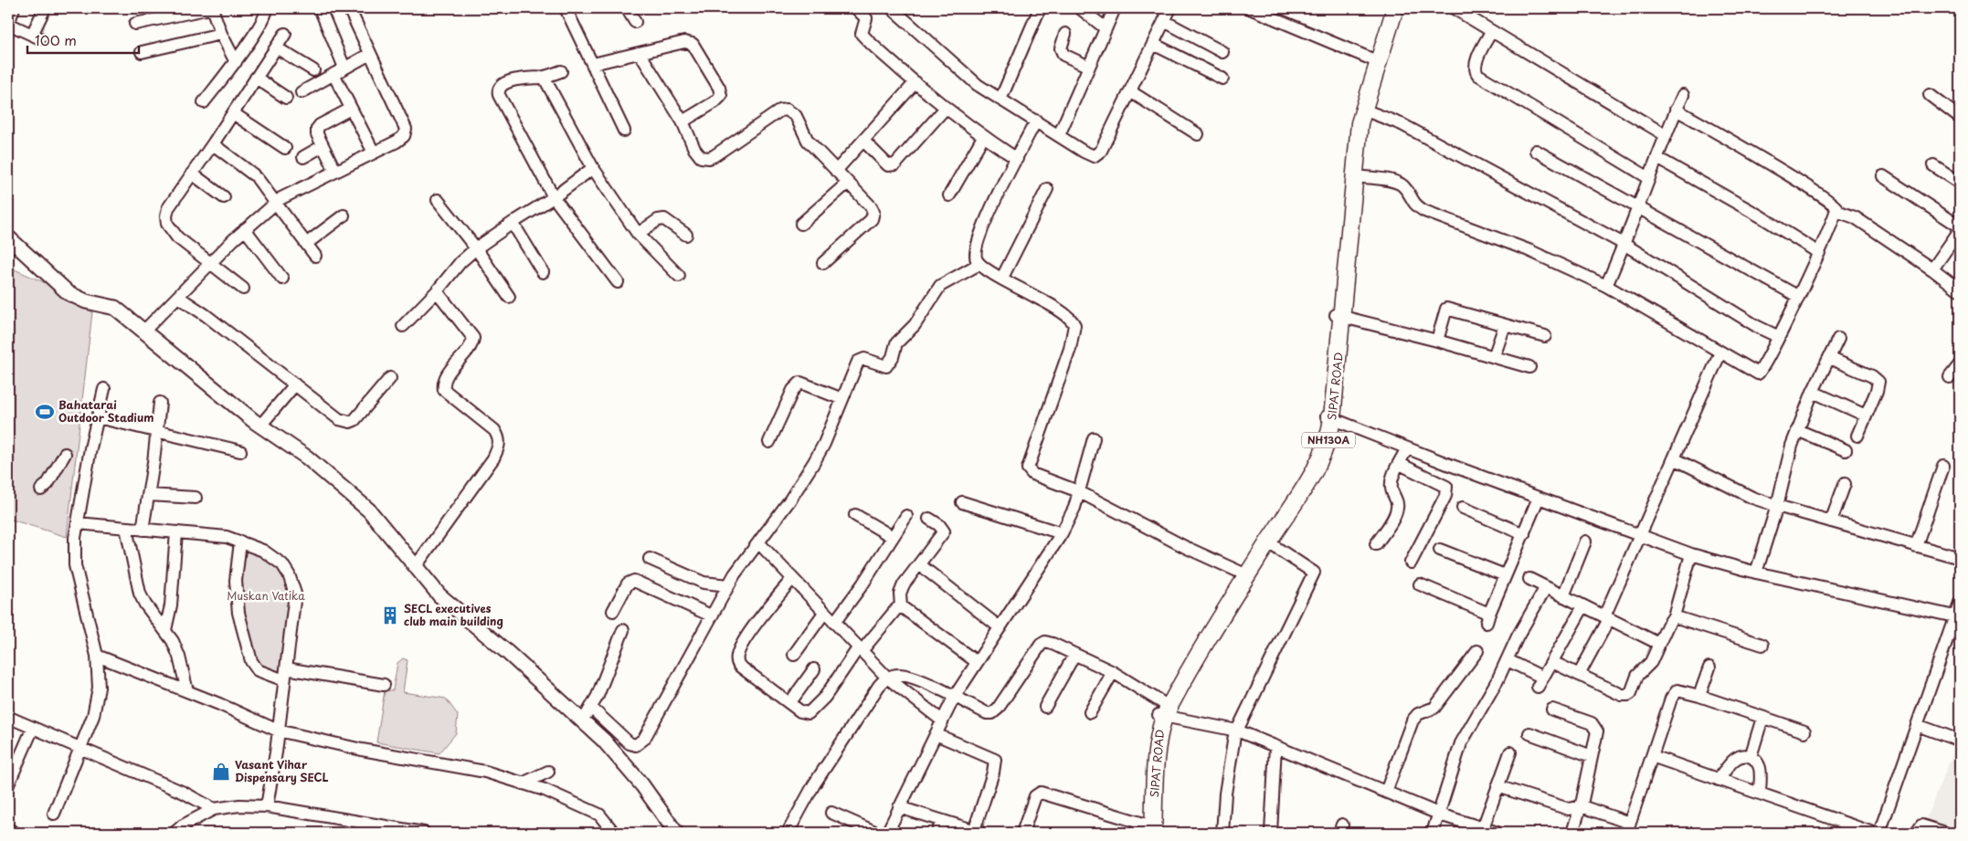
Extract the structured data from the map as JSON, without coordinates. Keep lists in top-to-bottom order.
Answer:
{
  "streets": {
    "highway": ["SIPAT ROAD", "NH130A"]
  },
  "parks": ["Muskan Vatika"],
  "places": {
    "sports": ["Bahatarai Outdoor Stadium"],
    "building": ["SECL executives club main building"],
    "shop": ["Vasant Vihar Dispensary SECL"]
  },
  "scale_bar": "100 m"
}
